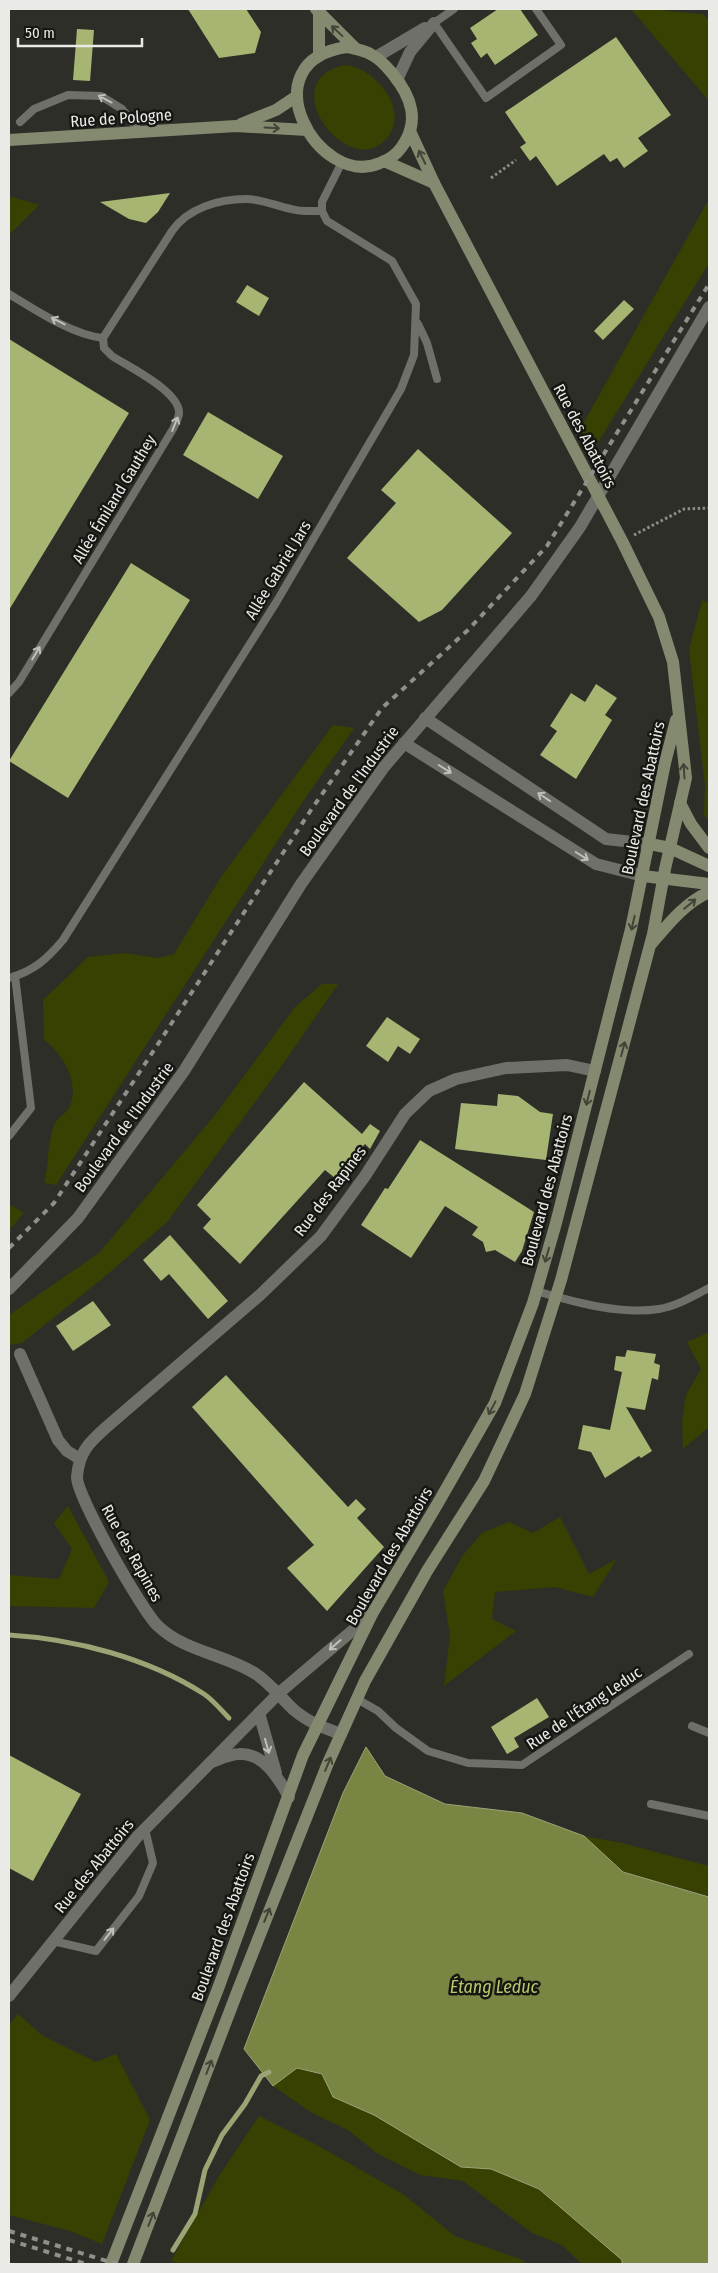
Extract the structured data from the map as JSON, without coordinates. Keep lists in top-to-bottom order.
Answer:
{
  "streets": {
    "street": [
      "Rue de Pologne",
      "Rue des Abattoirs",
      "Boulevard de l'Industrie",
      "Boulevard des Abattoirs",
      "Rue des Rapines"
    ],
    "lane": ["Allée Émiland Gauthey", "Allée Gabriel Jars", "Rue de l'Étang Leduc"]
  },
  "crossings": [
    ["Rue de Pologne", "Rue des Abattoirs"],
    ["Rue des Abattoirs", "Boulevard des Abattoirs"],
    ["Rue des Abattoirs", "Rue des Rapines"],
    ["Boulevard des Abattoirs", "Rue des Rapines"],
    ["Boulevard des Abattoirs", "Rue de l'Étang Leduc"]
  ],
  "one_way": ["Allée Émiland Gauthey"],
  "water": ["Étang Leduc"],
  "scale_bar": "50 m"
}
